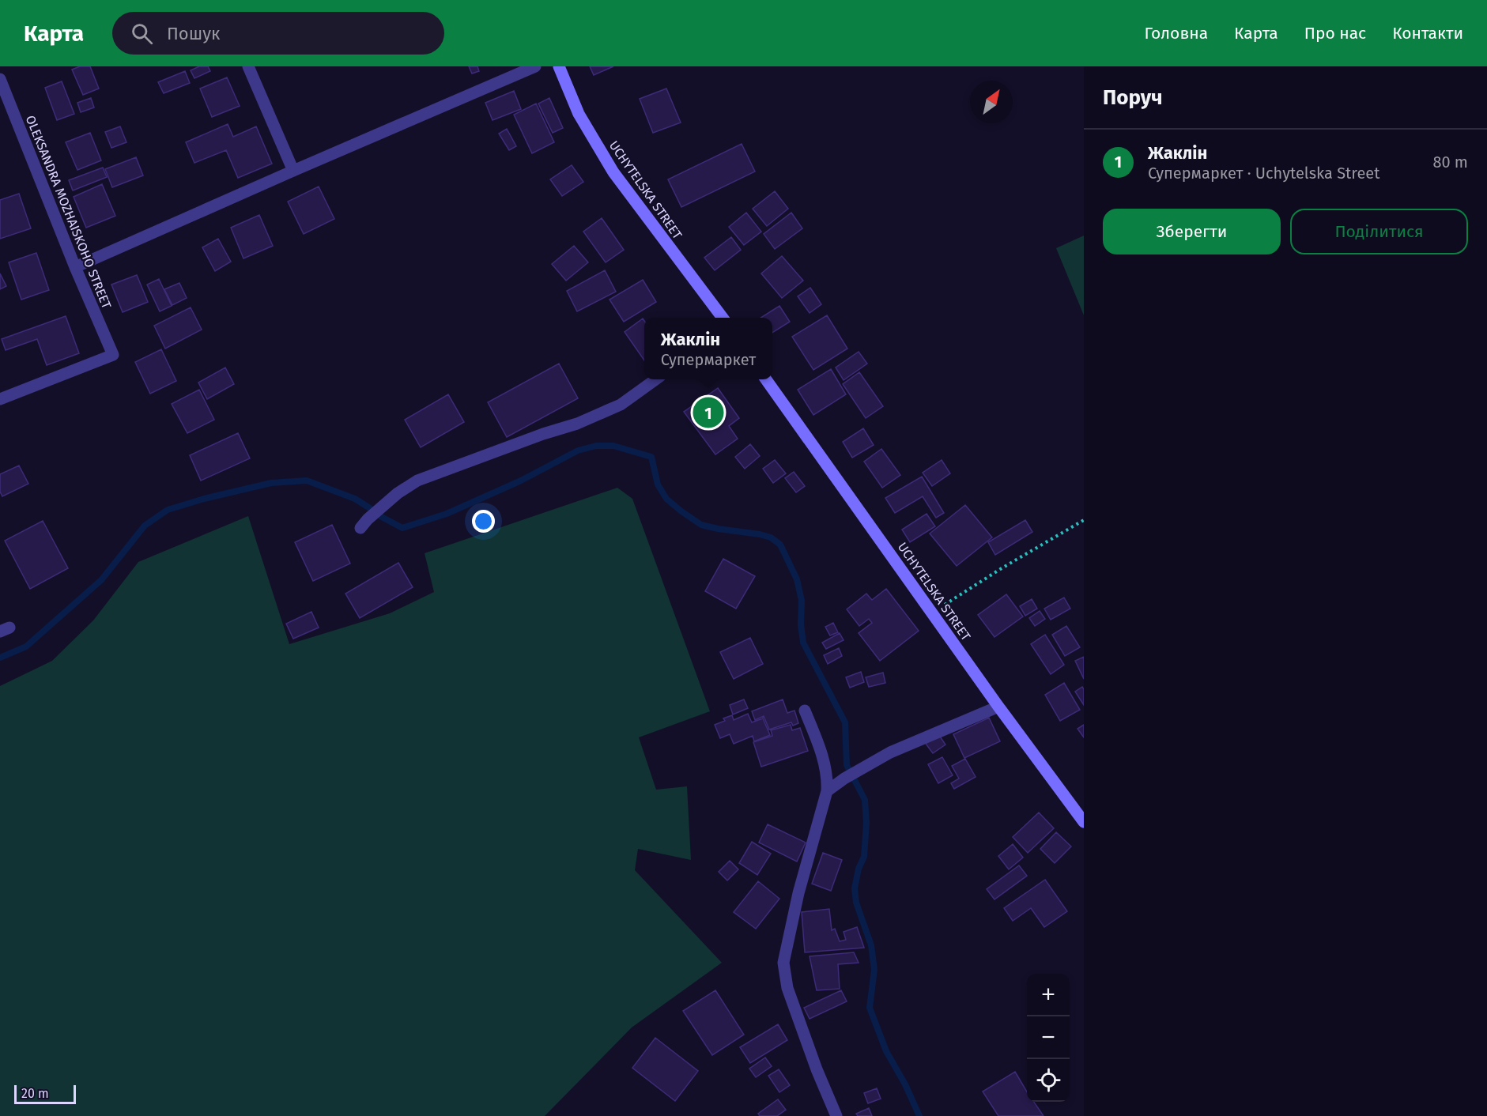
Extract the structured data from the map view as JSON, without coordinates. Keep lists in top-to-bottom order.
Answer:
{
  "streets": {
    "main road": ["UCHYTELSKA STREET"],
    "street": ["OLEKSANDRA MOZHAISKOHO STREET"]
  },
  "scale_bar": "20 m",
  "north": "top right",
  "page": {
    "header": "Карта",
    "search": "Пошук",
    "nav": [
      "Головна",
      "Карта",
      "Про нас",
      "Контакти"
    ],
    "heading": "Поруч",
    "list": [
      {
        "mark": "1",
        "name": "Жаклін",
        "note": "Супермаркет · Uchytelska Street",
        "value": "80 m"
      }
    ],
    "buttons": ["Зберегти", "Поділитися"],
    "popup": ["Жаклін", "Супермаркет"],
    "pins": "1",
    "map_buttons": ["+", "−"],
    "scale": "20 m"
  }
}
